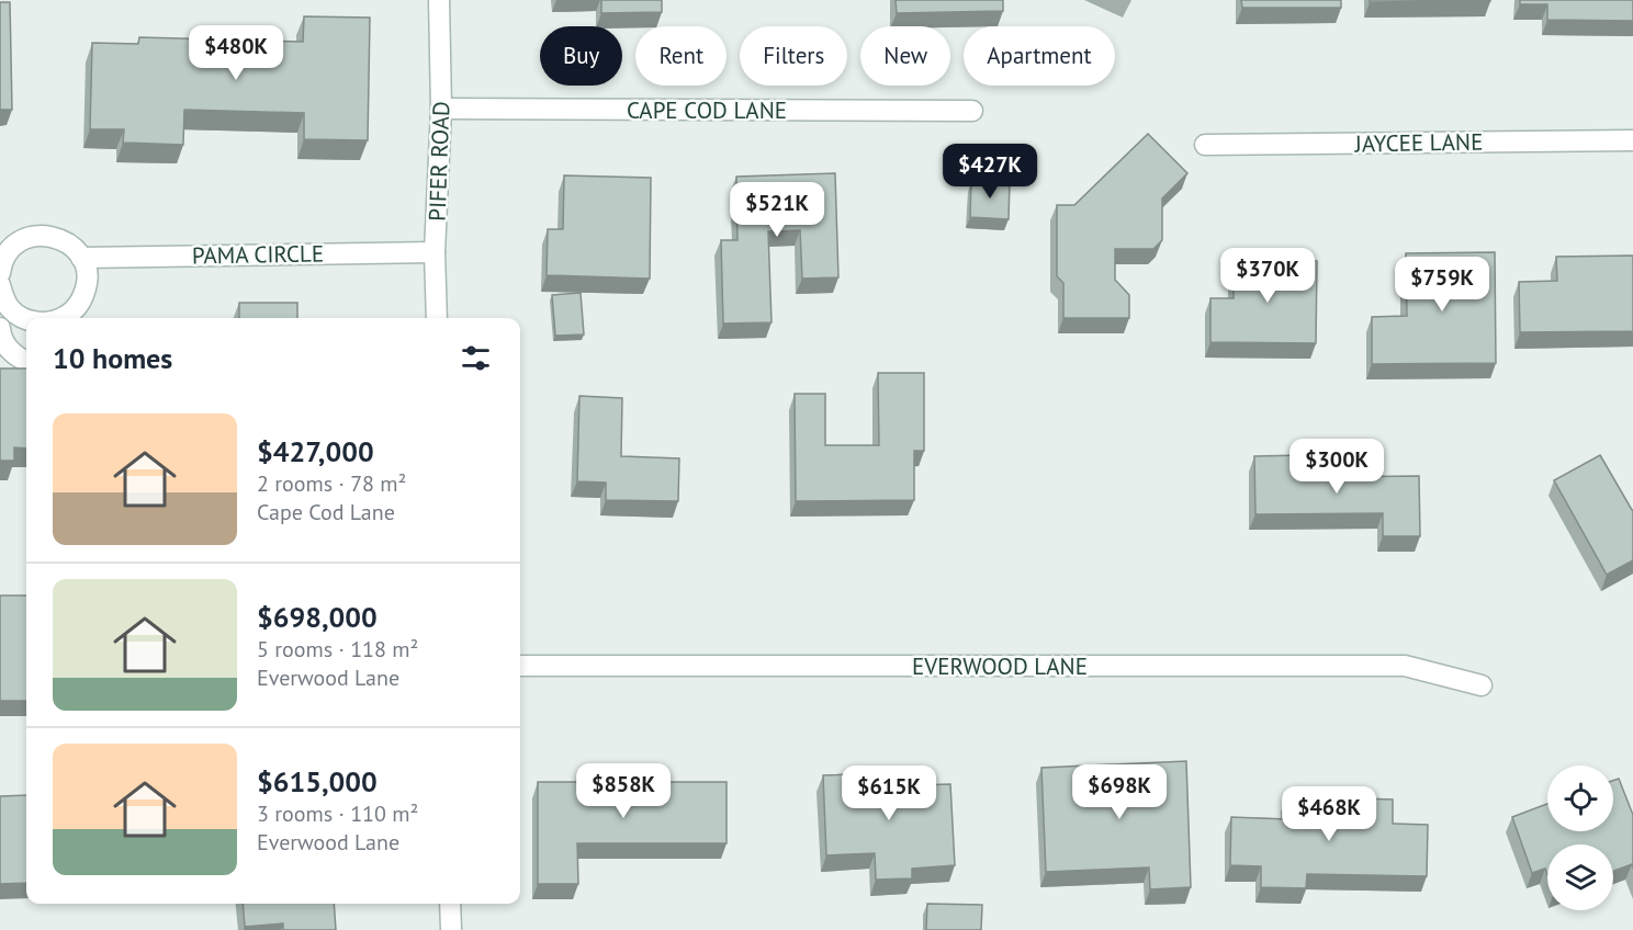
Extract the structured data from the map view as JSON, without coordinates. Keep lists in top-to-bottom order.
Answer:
{
  "streets": {
    "street": [
      "CAPE COD LANE",
      "JAYCEE LANE",
      "PIFER ROAD",
      "PAMA CIRCLE",
      "EVERWOOD LANE"
    ]
  },
  "crossings": [
    ["CAPE COD LANE", "PIFER ROAD"],
    ["PIFER ROAD", "PAMA CIRCLE"]
  ],
  "page": {
    "price": [
      "$480K",
      "$427K",
      "$521K",
      "$370K",
      "$759K",
      "$300K",
      "$858K",
      "$698K",
      "$615K",
      "$468K"
    ],
    "chip": [
      "Buy",
      "Rent",
      "Filters",
      "New",
      "Apartment"
    ],
    "heading": "10 homes",
    "list": [
      {
        "name": "$427,000",
        "note": "2 rooms · 78 m² · Cape Cod Lane"
      },
      {
        "name": "$698,000",
        "note": "5 rooms · 118 m² · Everwood Lane"
      },
      {
        "name": "$615,000",
        "note": "3 rooms · 110 m² · Everwood Lane"
      }
    ]
  }
}
